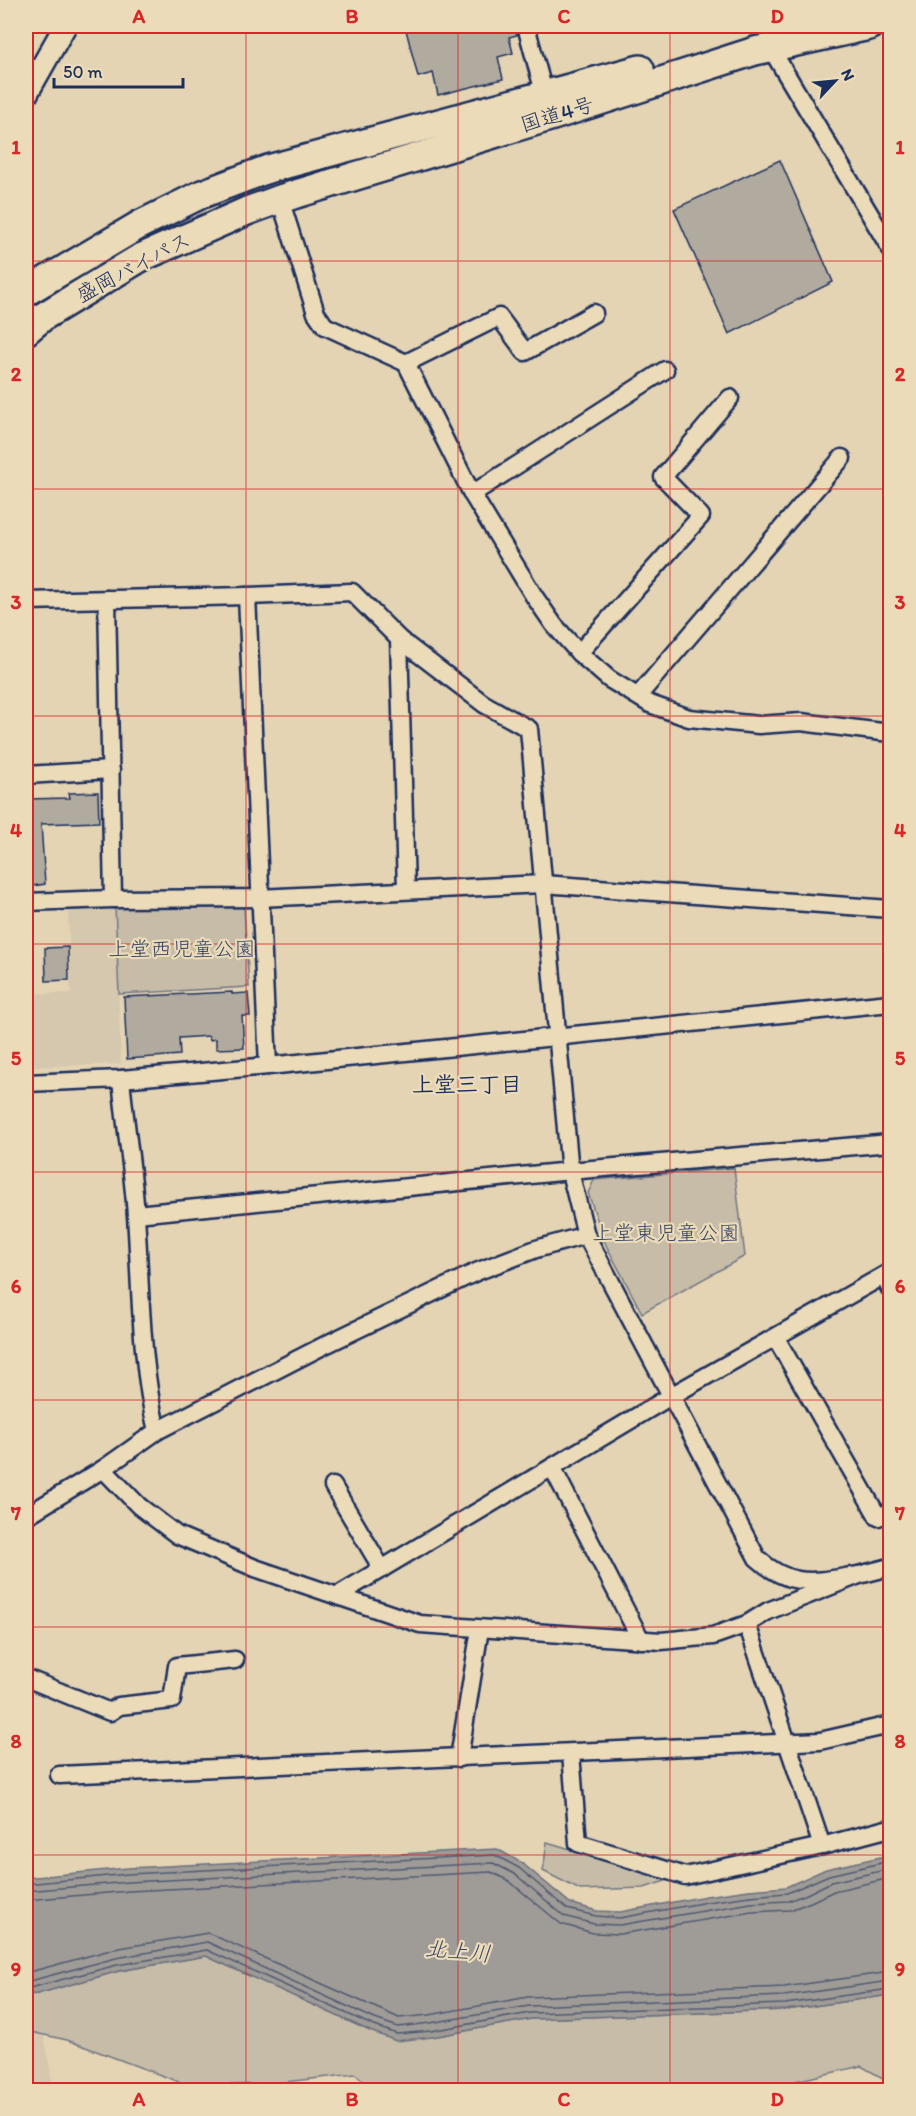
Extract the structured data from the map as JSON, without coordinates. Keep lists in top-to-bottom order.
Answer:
{
  "streets": {
    "highway": ["国道4号", "盛岡バイパス"]
  },
  "crossings": [
    ["国道4号", "盛岡バイパス"]
  ],
  "districts": ["上堂三丁目"],
  "water": ["北上川"],
  "parks": ["上堂西児童公園", "上堂東児童公園"],
  "scale_bar": "50 m",
  "north": "top right",
  "grid": {
    "columns": [
      "A",
      "B",
      "C",
      "D"
    ],
    "rows": [
      "1",
      "2",
      "3",
      "4",
      "5",
      "6",
      "7",
      "8",
      "9"
    ]
  }
}
